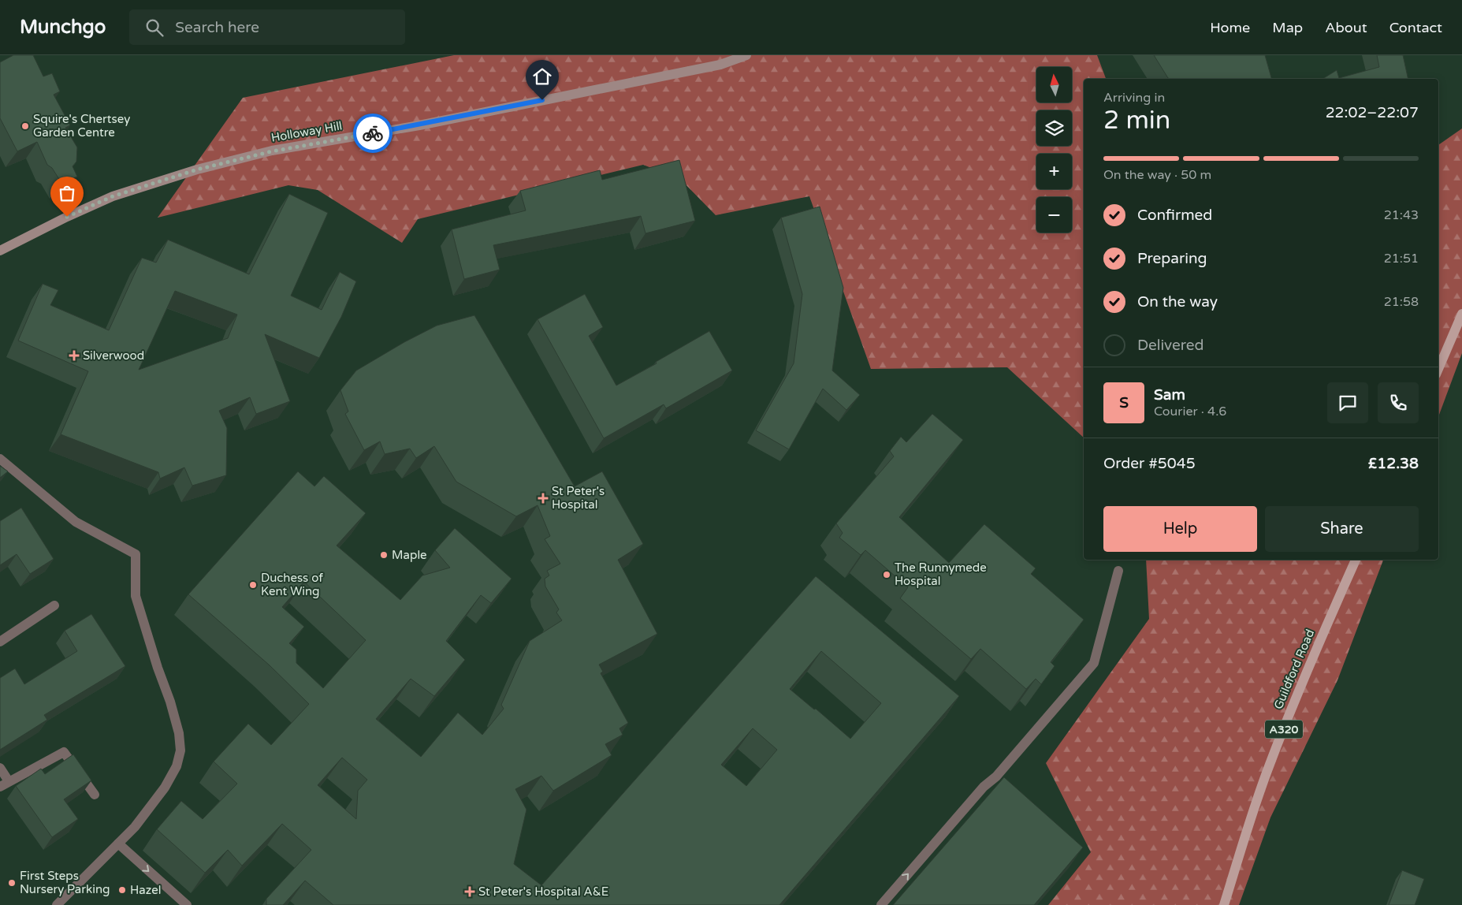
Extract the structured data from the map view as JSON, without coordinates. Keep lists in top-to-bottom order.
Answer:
{
  "streets": {
    "main road": ["Holloway Hill", "Guildford Road", "A320"]
  },
  "places": {
    "other": [
      "Squire's Chertsey Garden Centre",
      "Maple",
      "The Runnymede Hospital",
      "Duchess of Kent Wing",
      "First Steps Nursery Parking",
      "Hazel"
    ],
    "health": ["Silverwood", "St Peter's Hospital", "St Peter's Hospital A&E"]
  },
  "north": "top",
  "page": {
    "header": "Munchgo",
    "search": "Search here",
    "nav": [
      "Home",
      "Map",
      "About",
      "Contact"
    ],
    "map_buttons": ["+", "−"],
    "heading": ["2 min", "Arriving in", "22:02–22:07"],
    "panel": [
      "Sam",
      "Courier · 4.6",
      "Order #5045",
      "£12.38"
    ],
    "bar": "On the way · 50 m",
    "list": [
      ["Confirmed", "21:43"],
      ["Preparing", "21:51"],
      ["On the way", "21:58"],
      "Delivered"
    ],
    "round": "S",
    "buttons": ["Help", "Share"]
  }
}
